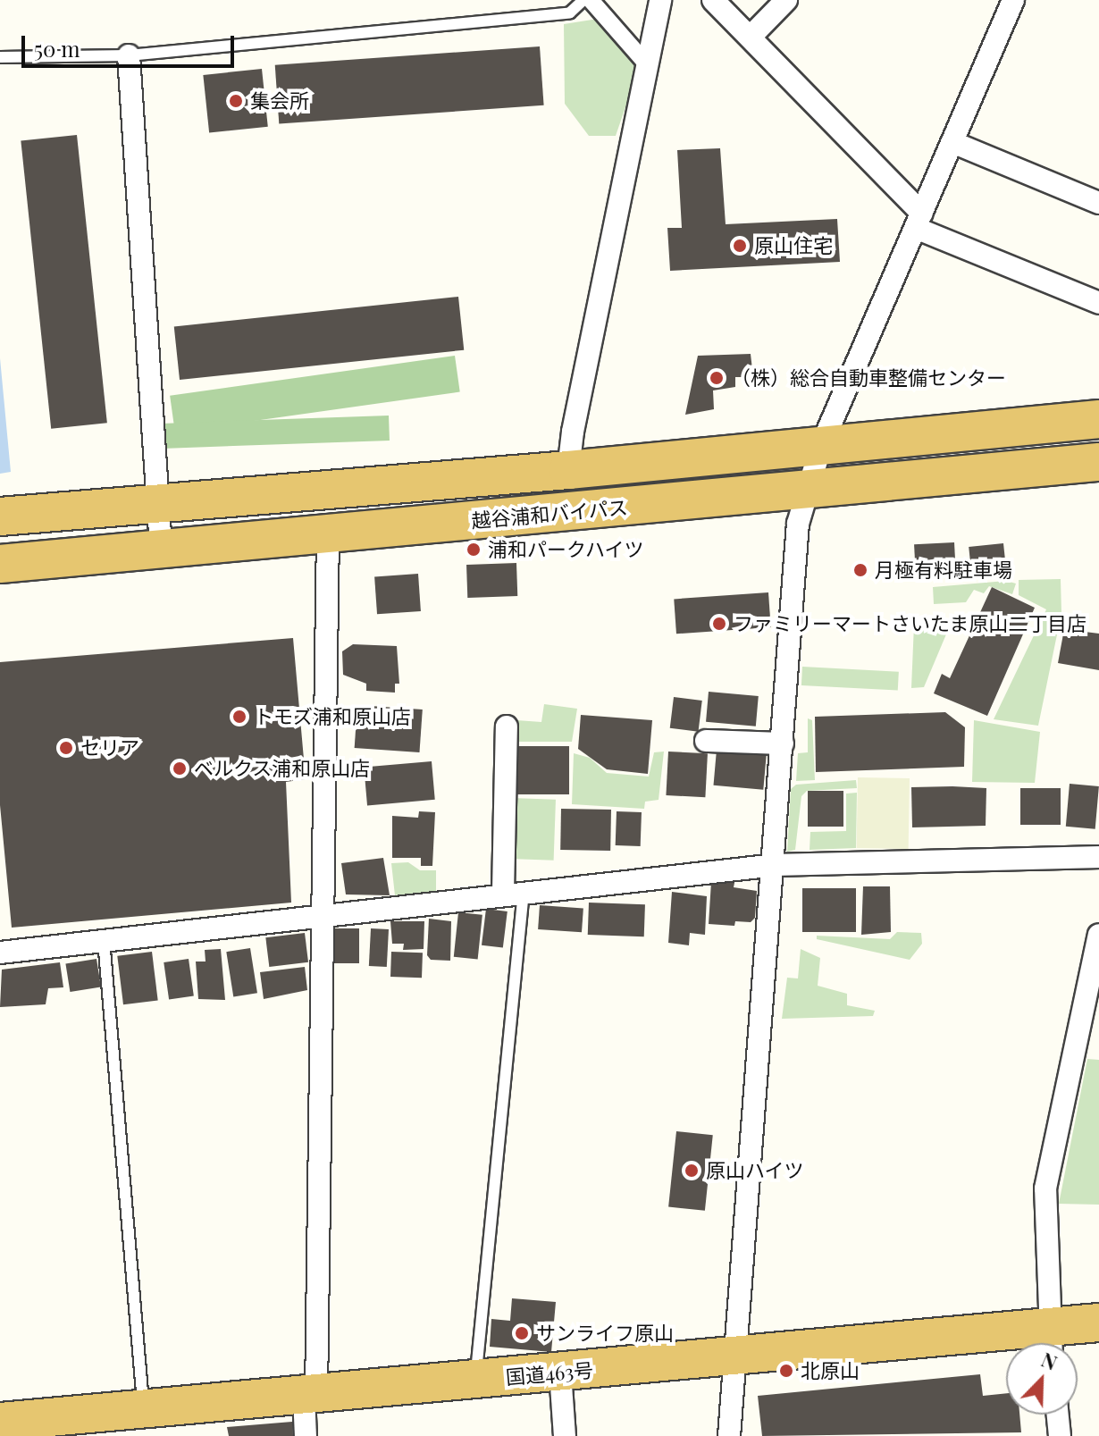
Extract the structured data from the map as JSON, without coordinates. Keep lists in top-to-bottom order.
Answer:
{
  "streets": {
    "highway": ["越谷浦和バイパス", "国道463号"]
  },
  "places": [
    "集会所",
    "原山住宅",
    "（株）総合自動車整備センター",
    "浦和パークハイツ",
    "月極有料駐車場",
    "ファミリーマートさいたま原山二丁目店",
    "トモズ浦和原山店",
    "セリア",
    "ベルクス浦和原山店",
    "原山ハイツ",
    "サンライフ原山",
    "北原山"
  ],
  "scale_bar": "50 m",
  "north": "top right"
}
